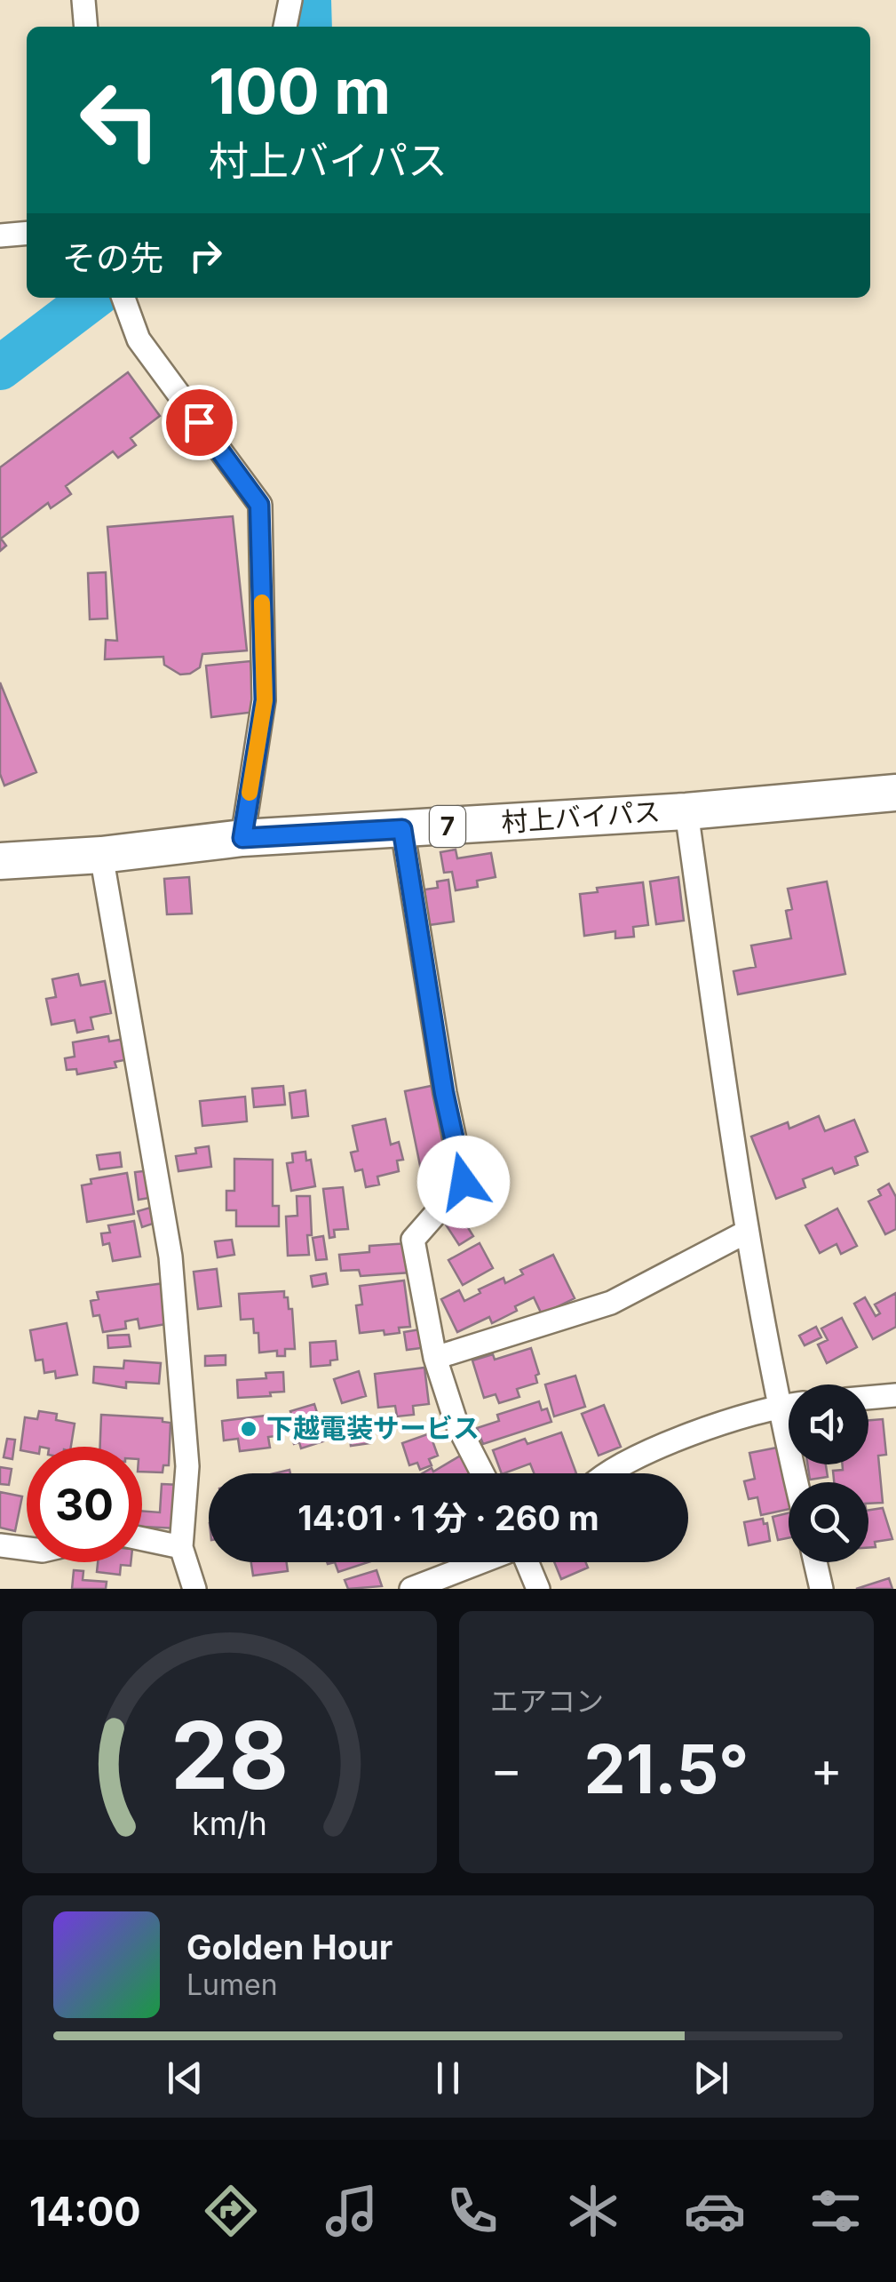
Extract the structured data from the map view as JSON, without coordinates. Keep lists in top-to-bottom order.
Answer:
{
  "streets": {
    "highway": ["村上バイパス", "7"]
  },
  "places": ["下越電装サービス"],
  "page": {
    "turn": ["100 m", "村上バイパス"],
    "then": "その先",
    "limit": "30",
    "trip": "14:01 · 1 分 · 260 m",
    "tile": "エアコン",
    "heat": ["−", "21.5°", "+"],
    "song": ["Golden Hour", "Lumen"],
    "tabs": "14:00",
    "gauge": ["28", "km/h"]
  }
}
